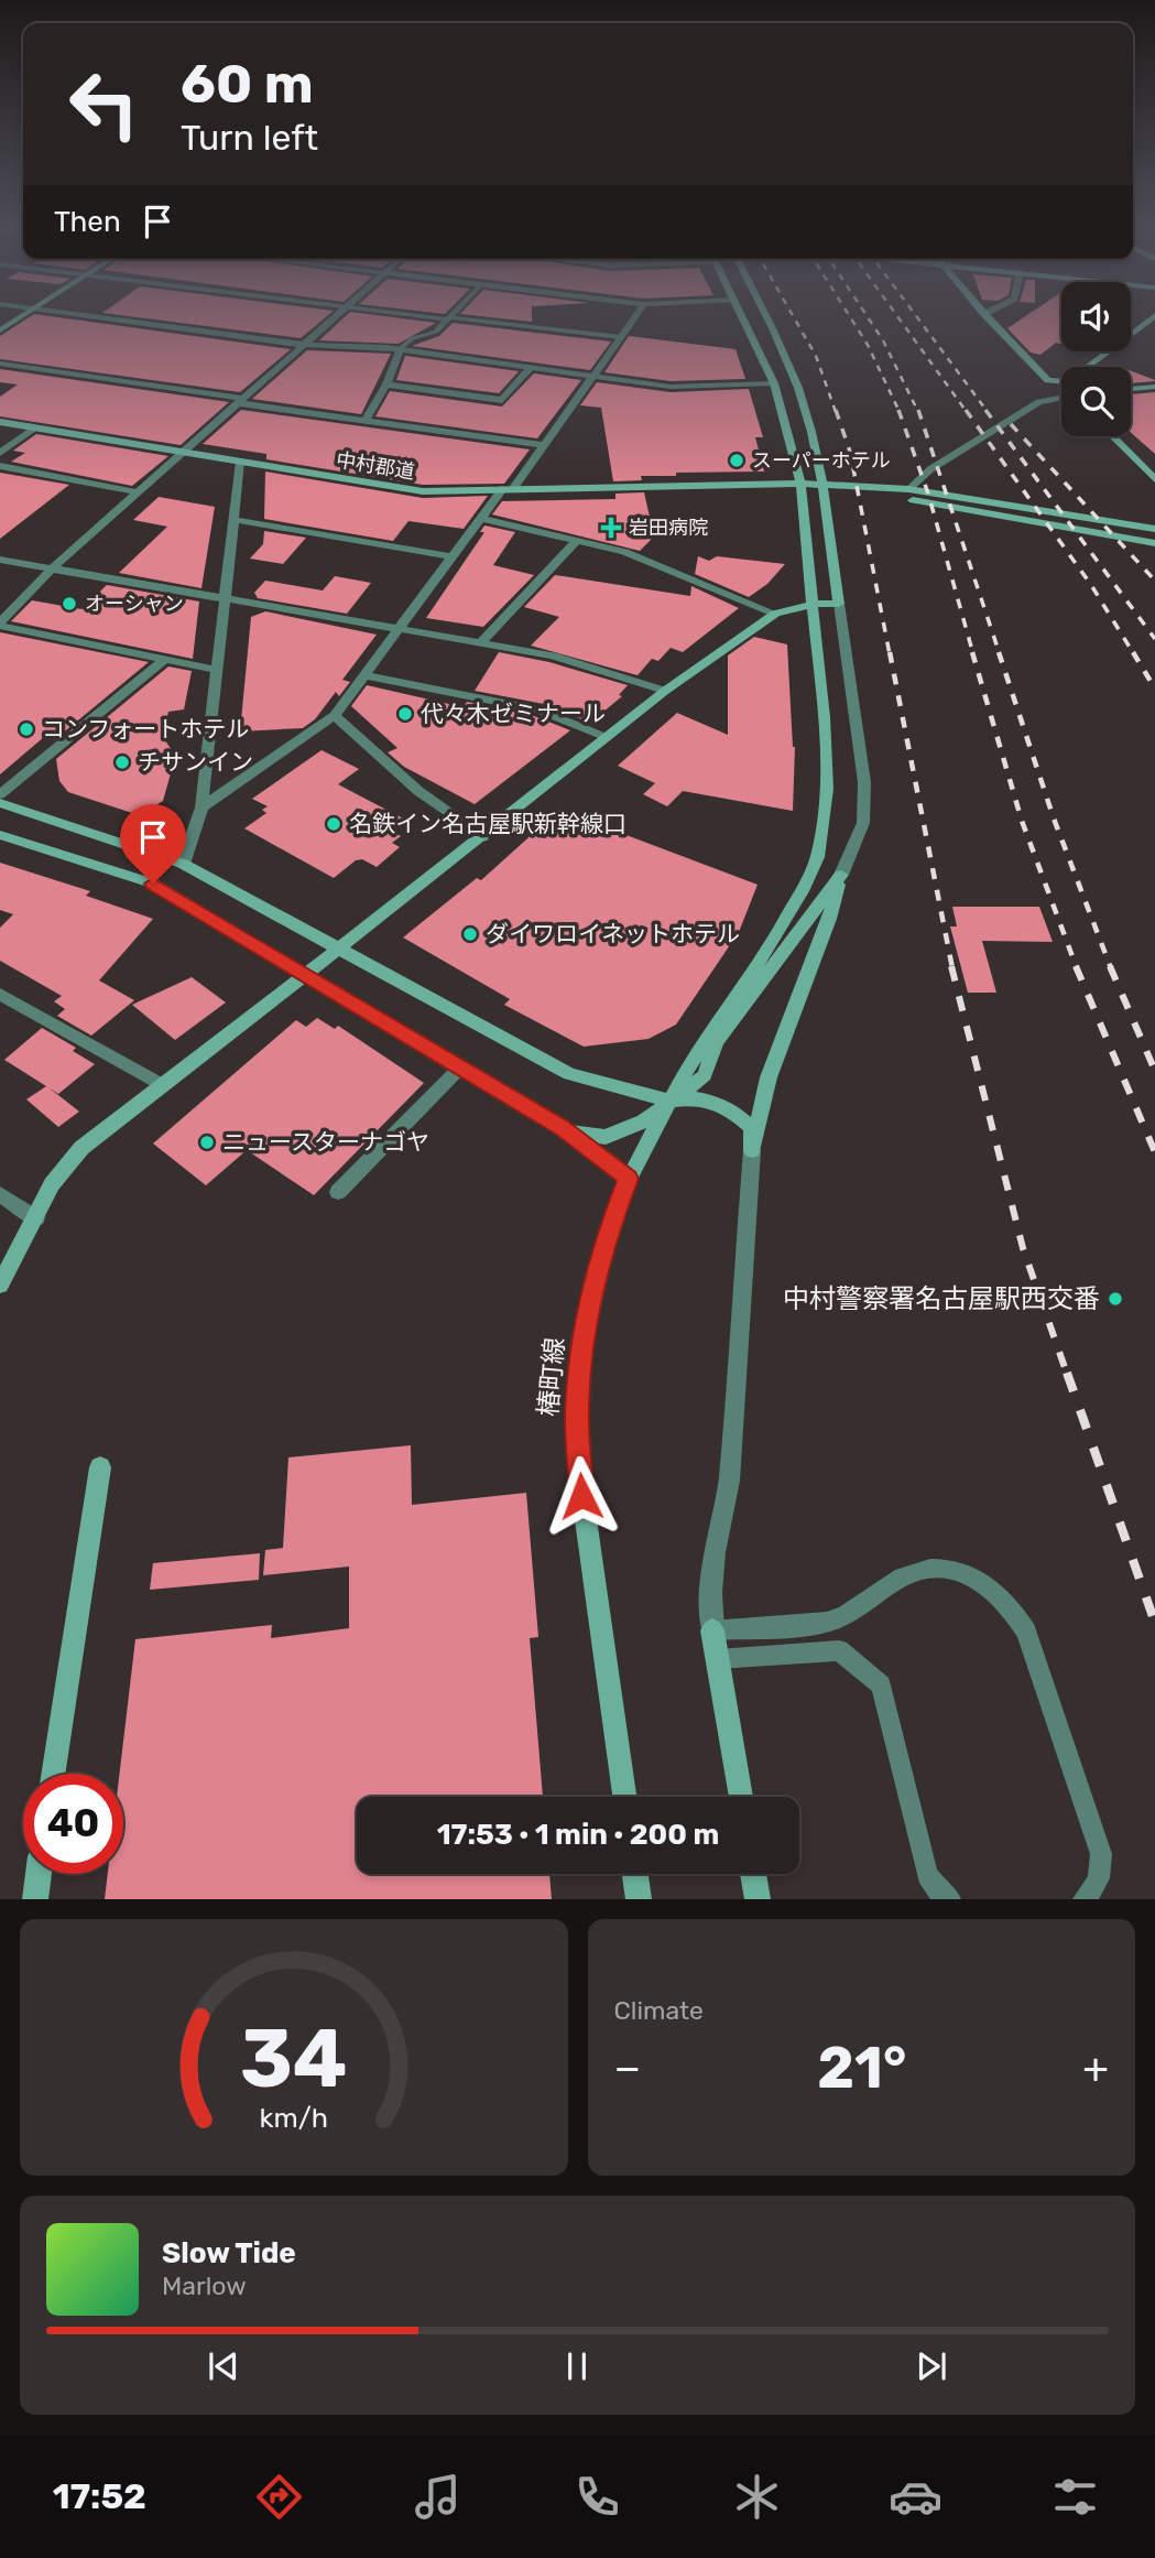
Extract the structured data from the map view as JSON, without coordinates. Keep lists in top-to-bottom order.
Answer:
{
  "streets": {
    "street": ["中村郡道", "椿町線"]
  },
  "places": {
    "other": [
      "スーパーホテル",
      "オーシャン",
      "代々木ゼミナール",
      "コンフォートホテル",
      "チサンイン",
      "名鉄イン名古屋駅新幹線口",
      "ダイワロイネットホテル",
      "ニュースターナゴヤ",
      "中村警察署名古屋駅西交番"
    ],
    "health": ["岩田病院"]
  },
  "page": {
    "turn": ["60 m", "Turn left"],
    "then": "Then",
    "limit": "40",
    "trip": "17:53 · 1 min · 200 m",
    "tile": "Climate",
    "heat": ["−", "21°", "+"],
    "song": ["Slow Tide", "Marlow"],
    "tabs": "17:52",
    "gauge": ["34", "km/h"]
  }
}
